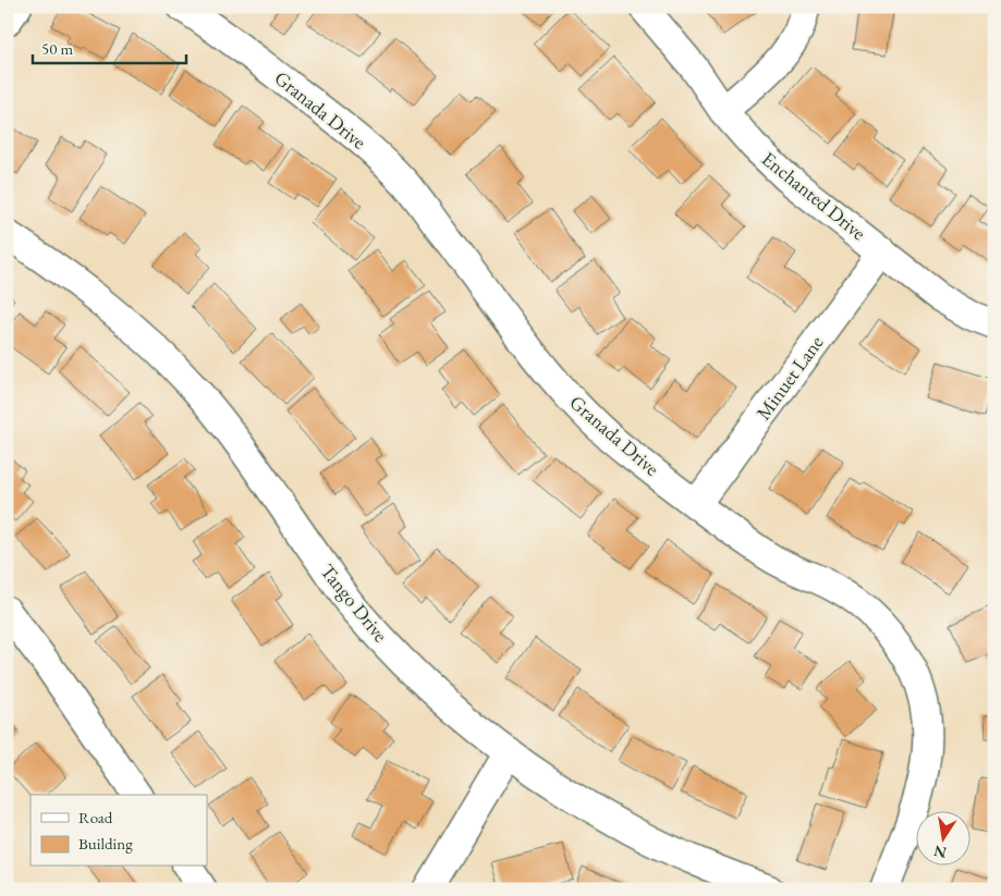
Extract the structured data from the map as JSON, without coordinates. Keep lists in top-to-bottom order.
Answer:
{
  "streets": {
    "street": [
      "Granada Drive",
      "Enchanted Drive",
      "Minuet Lane",
      "Tango Drive"
    ]
  },
  "crossings": [
    ["Granada Drive", "Minuet Lane"],
    ["Enchanted Drive", "Minuet Lane"]
  ],
  "legend": ["Road", "Building"],
  "scale_bar": "50 m",
  "north": "bottom"
}
